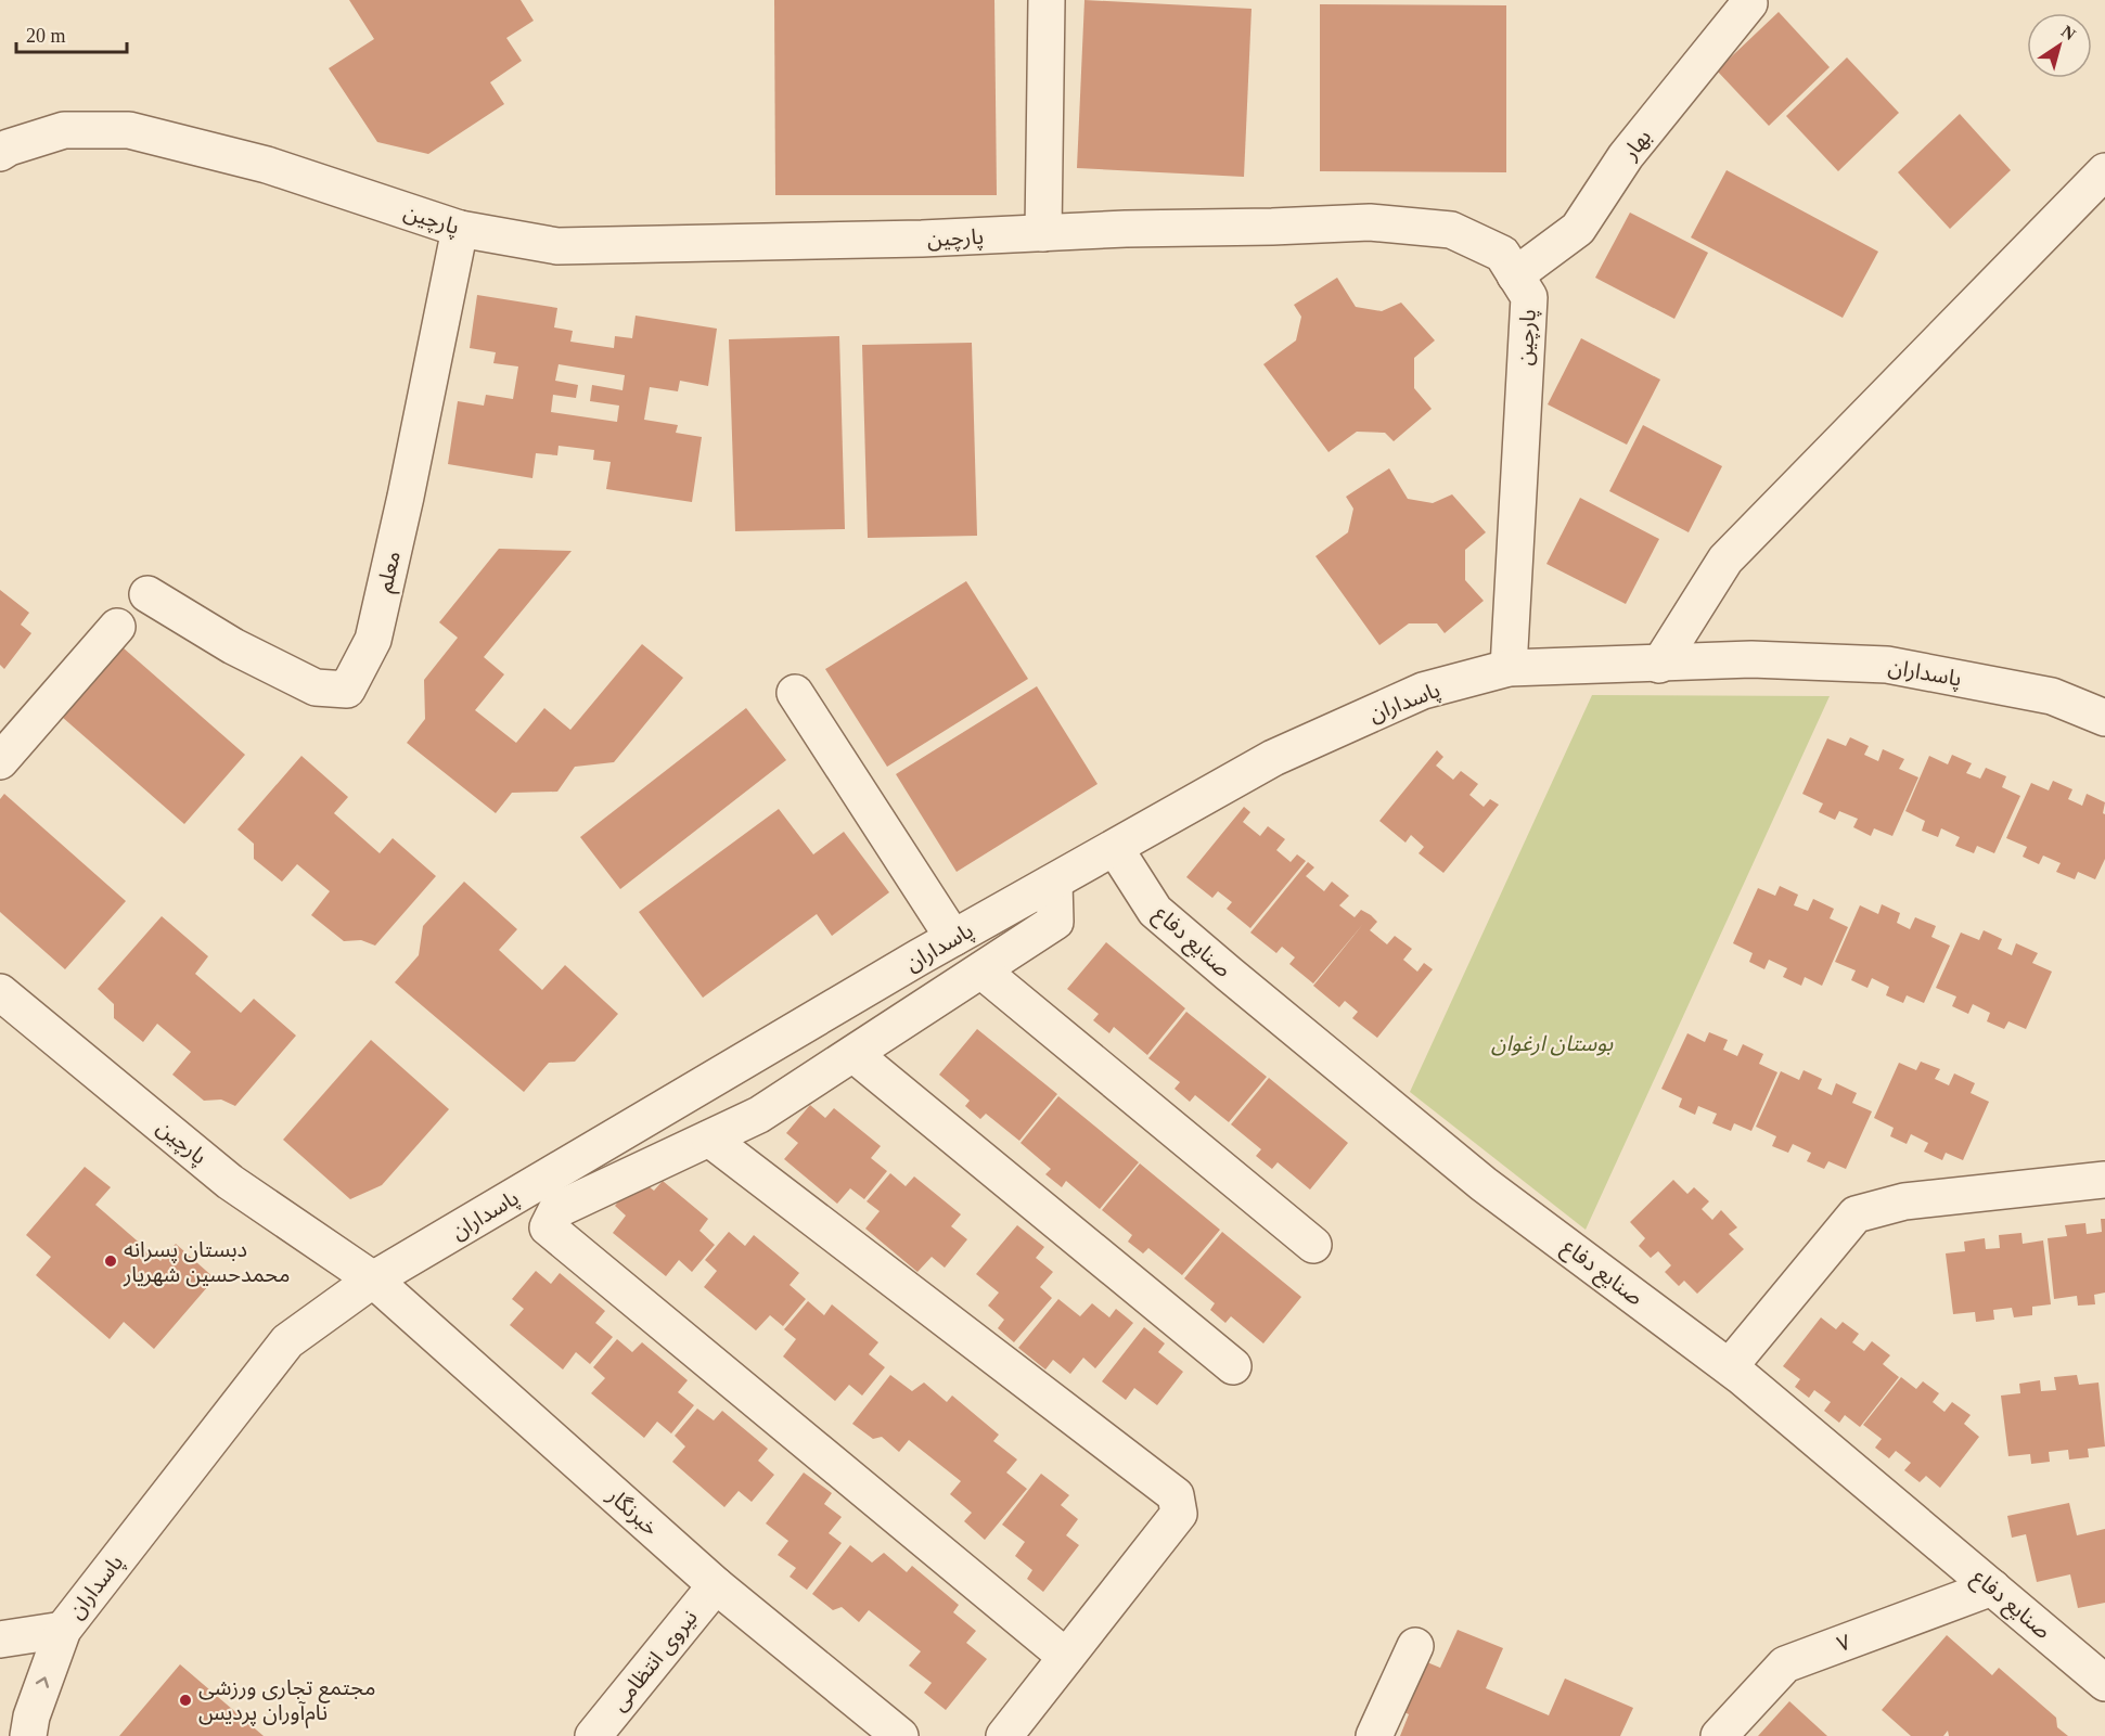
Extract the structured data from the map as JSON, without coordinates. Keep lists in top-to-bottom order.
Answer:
{
  "streets": {
    "street": [
      "بهار",
      "پارچین",
      "معلم",
      "پاسداران",
      "صنایع دفاع",
      "خبرنگار",
      "۷",
      "نیروی انتظامی"
    ]
  },
  "crossings": [
    ["بهار", "پارچین"],
    ["پارچین", "معلم"],
    ["پارچین", "پاسداران"],
    ["پارچین", "خبرنگار"],
    ["پاسداران", "صنایع دفاع"],
    ["پاسداران", "خبرنگار"],
    ["صنایع دفاع", "۷"],
    ["خبرنگار", "نیروی انتظامی"]
  ],
  "parks": ["بوستان ارغوان"],
  "places": ["دبستان پسرانه محمدحسین شهریار", "مجتمع تجاری ورزشی نام‌آوران پردیس"],
  "scale_bar": "20 m",
  "north": "top right"
}
